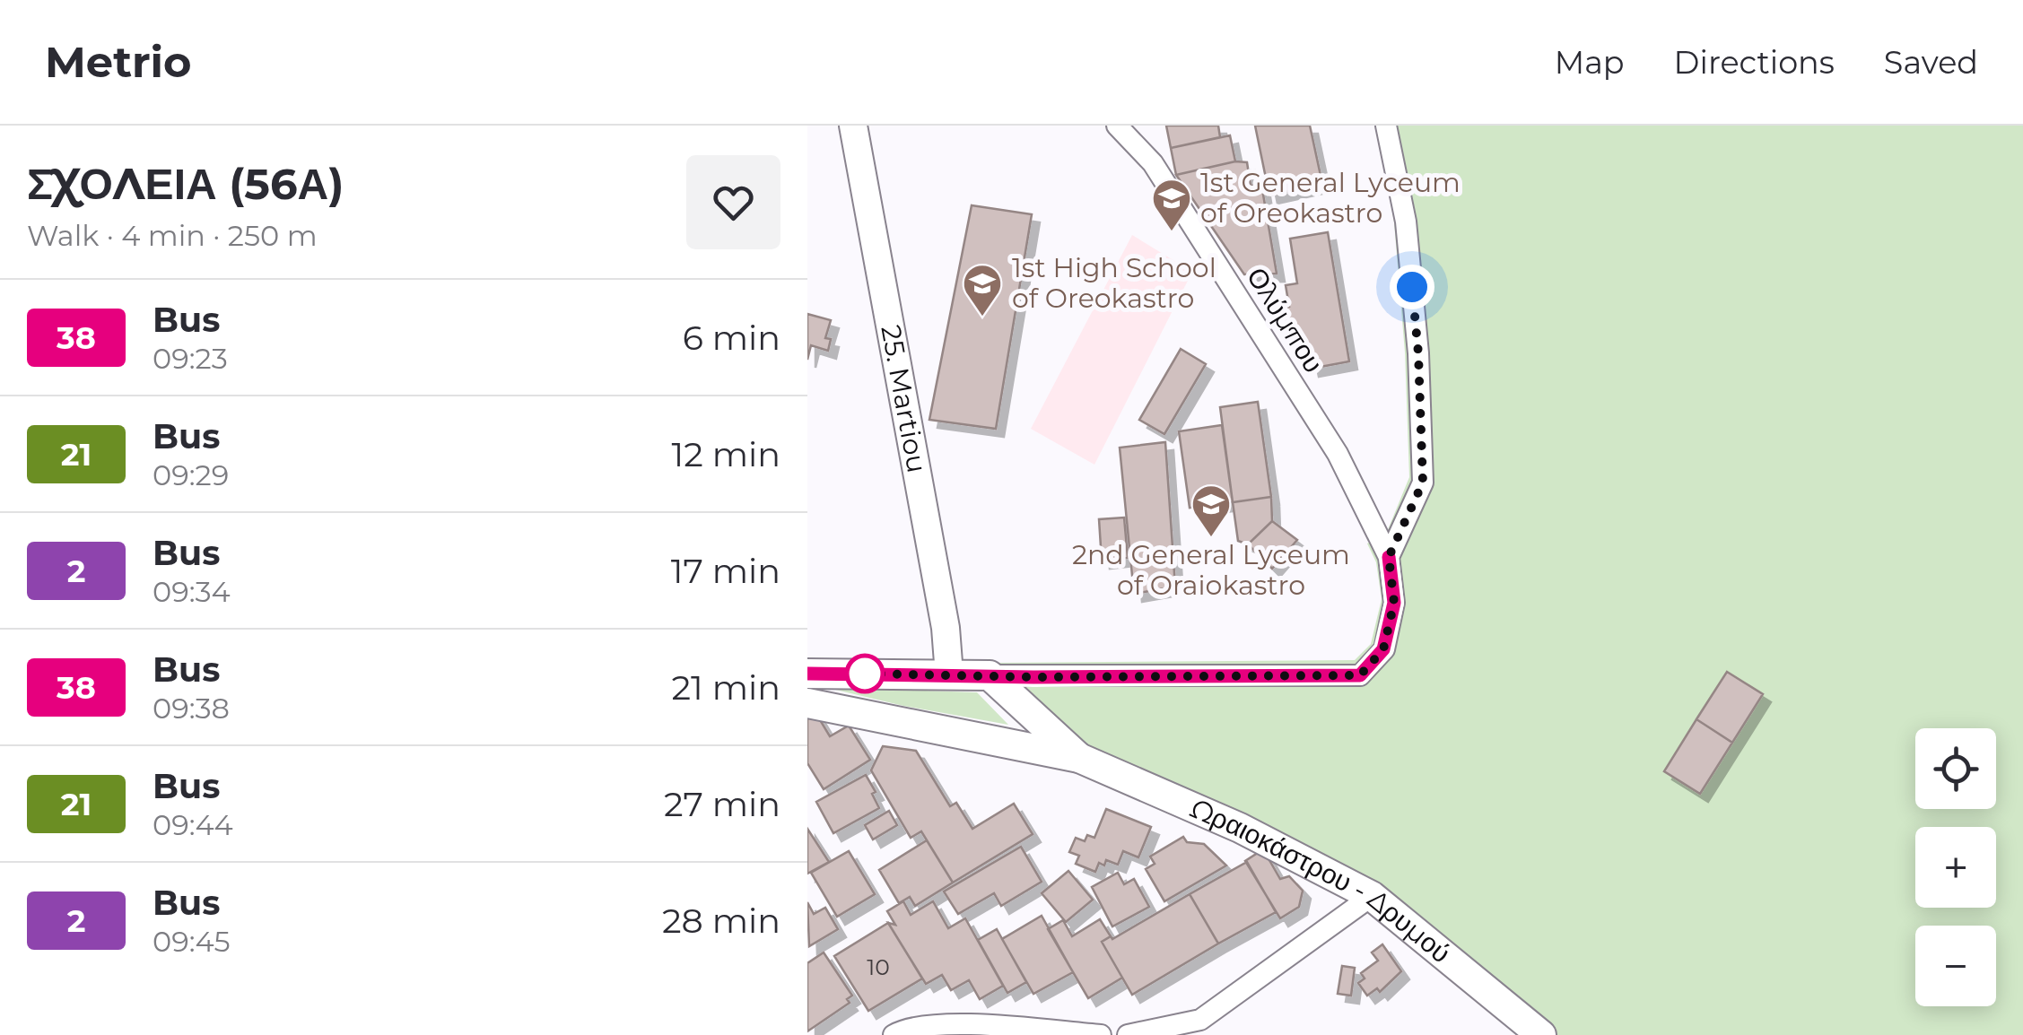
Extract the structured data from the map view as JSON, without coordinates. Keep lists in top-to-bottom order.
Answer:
{
  "streets": {
    "main road": ["Ωραιοκάστρου - Δρυμού"],
    "street": ["Ολύμπου", "25. Martiou"]
  },
  "places": {
    "school or university": ["1st General Lyceum of Oreokastro", "1st High School of Oreokastro", "2nd General Lyceum of Oraiokastro"]
  },
  "lines": ["bus line 38"],
  "house_numbers": ["10"],
  "page": {
    "header": "Metrio",
    "nav": ["Map", "Directions", "Saved"],
    "heading": ["ΣΧΟΛΕΙΑ (56Α)", "Walk · 4 min · 250 m"],
    "list": [
      {
        "mark": "38",
        "name": "Bus",
        "note": "09:23",
        "value": "6 min"
      },
      {
        "mark": "21",
        "name": "Bus",
        "note": "09:29",
        "value": "12 min"
      },
      {
        "mark": "2",
        "name": "Bus",
        "note": "09:34",
        "value": "17 min"
      },
      {
        "mark": "38",
        "name": "Bus",
        "note": "09:38",
        "value": "21 min"
      },
      {
        "mark": "21",
        "name": "Bus",
        "note": "09:44",
        "value": "27 min"
      },
      {
        "mark": "2",
        "name": "Bus",
        "note": "09:45",
        "value": "28 min"
      }
    ],
    "map_buttons": ["+", "−"]
  }
}
